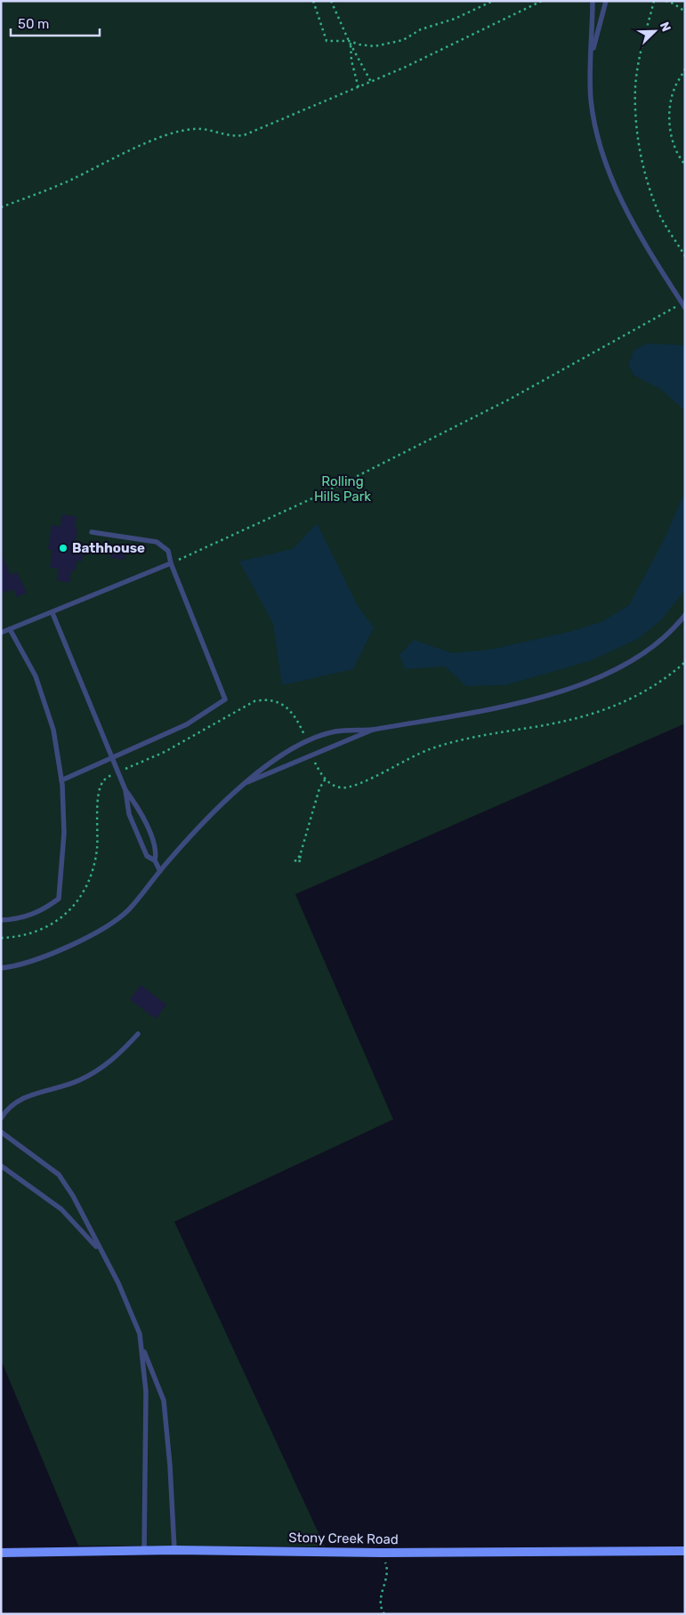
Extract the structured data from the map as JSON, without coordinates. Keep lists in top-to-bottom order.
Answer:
{
  "streets": {
    "main road": ["Stony Creek Road"]
  },
  "parks": ["Rolling Hills Park"],
  "places": ["Bathhouse"],
  "scale_bar": "50 m",
  "north": "top right"
}
